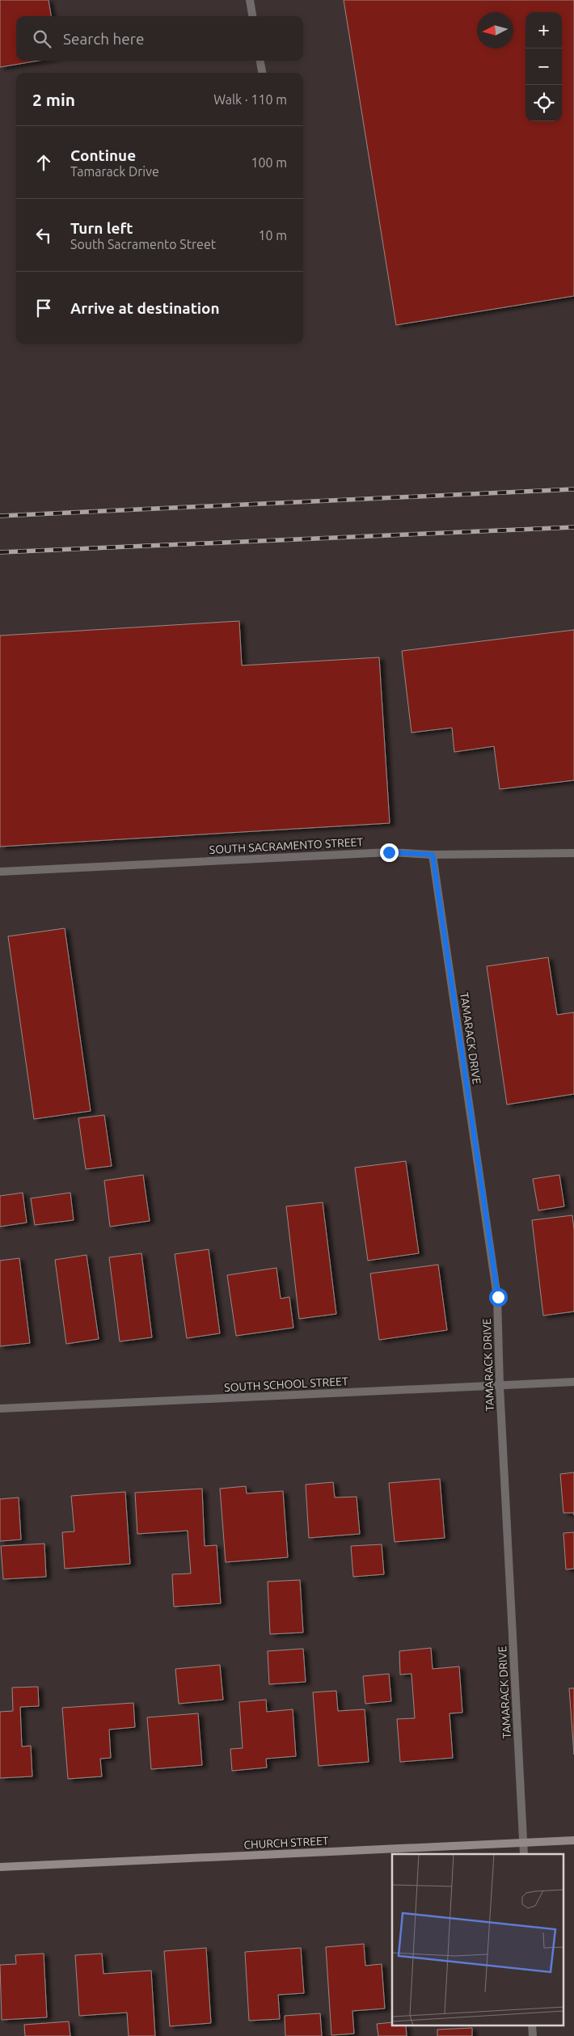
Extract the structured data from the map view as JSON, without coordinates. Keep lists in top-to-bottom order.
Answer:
{
  "streets": {
    "street": [
      "SOUTH SACRAMENTO STREET",
      "TAMARACK DRIVE",
      "SOUTH SCHOOL STREET",
      "CHURCH STREET"
    ]
  },
  "crossings": [
    ["SOUTH SACRAMENTO STREET", "TAMARACK DRIVE"],
    ["TAMARACK DRIVE", "SOUTH SCHOOL STREET"],
    ["TAMARACK DRIVE", "CHURCH STREET"]
  ],
  "north": "left",
  "page": {
    "map_buttons": ["+", "−"],
    "search": "Search here",
    "heading": ["2 min", "Walk · 110 m"],
    "list": [
      ["Continue", "Tamarack Drive", "100 m"],
      ["Turn left", "South Sacramento Street", "10 m"],
      "Arrive at destination"
    ]
  }
}
